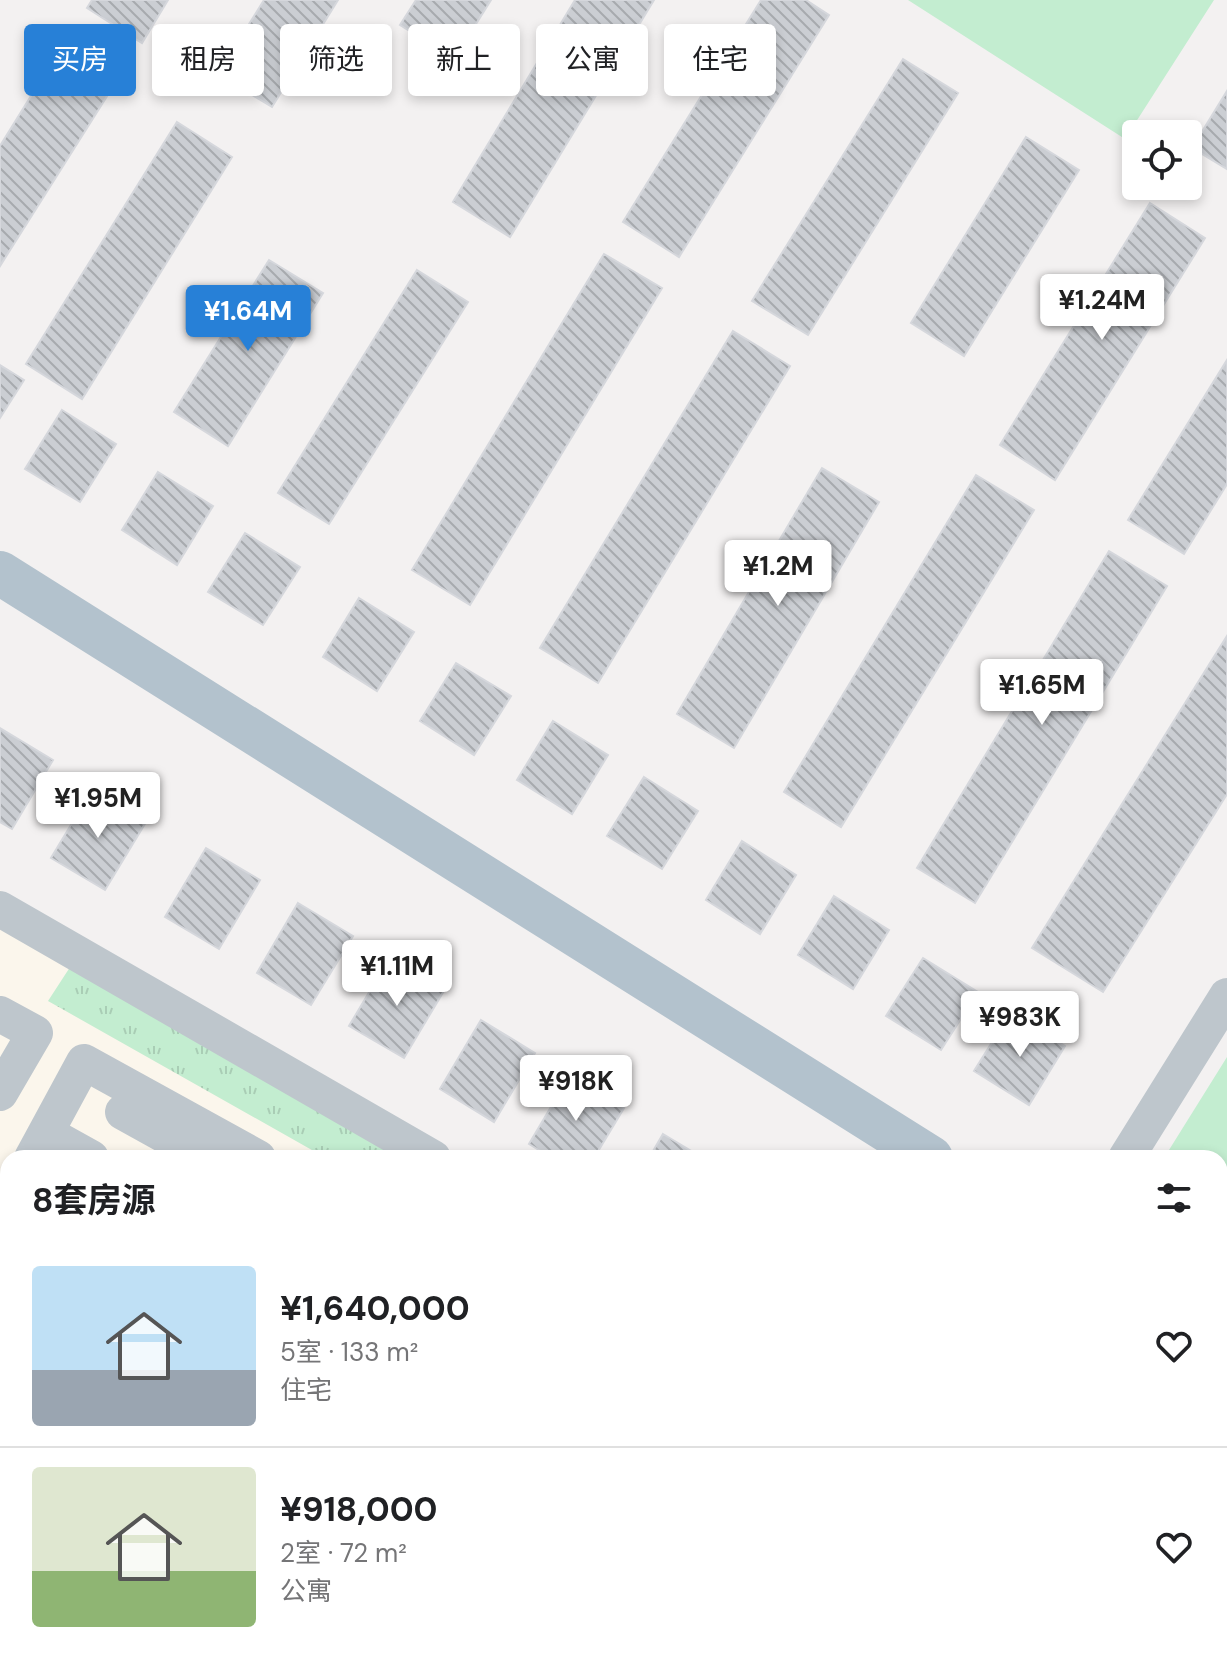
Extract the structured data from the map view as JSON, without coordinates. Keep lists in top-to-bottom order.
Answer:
{
  "page": {
    "chip": [
      "买房",
      "租房",
      "筛选",
      "新上",
      "公寓",
      "住宅"
    ],
    "price": [
      "¥1.24M",
      "¥1.64M",
      "¥1.2M",
      "¥1.65M",
      "¥1.95M",
      "¥1.11M",
      "¥983K",
      "¥918K"
    ],
    "heading": "8套房源",
    "list": [
      {
        "name": "¥1,640,000",
        "note": "5室 · 133 m² · 住宅"
      },
      {
        "name": "¥918,000",
        "note": "2室 · 72 m² · 公寓"
      }
    ]
  }
}
